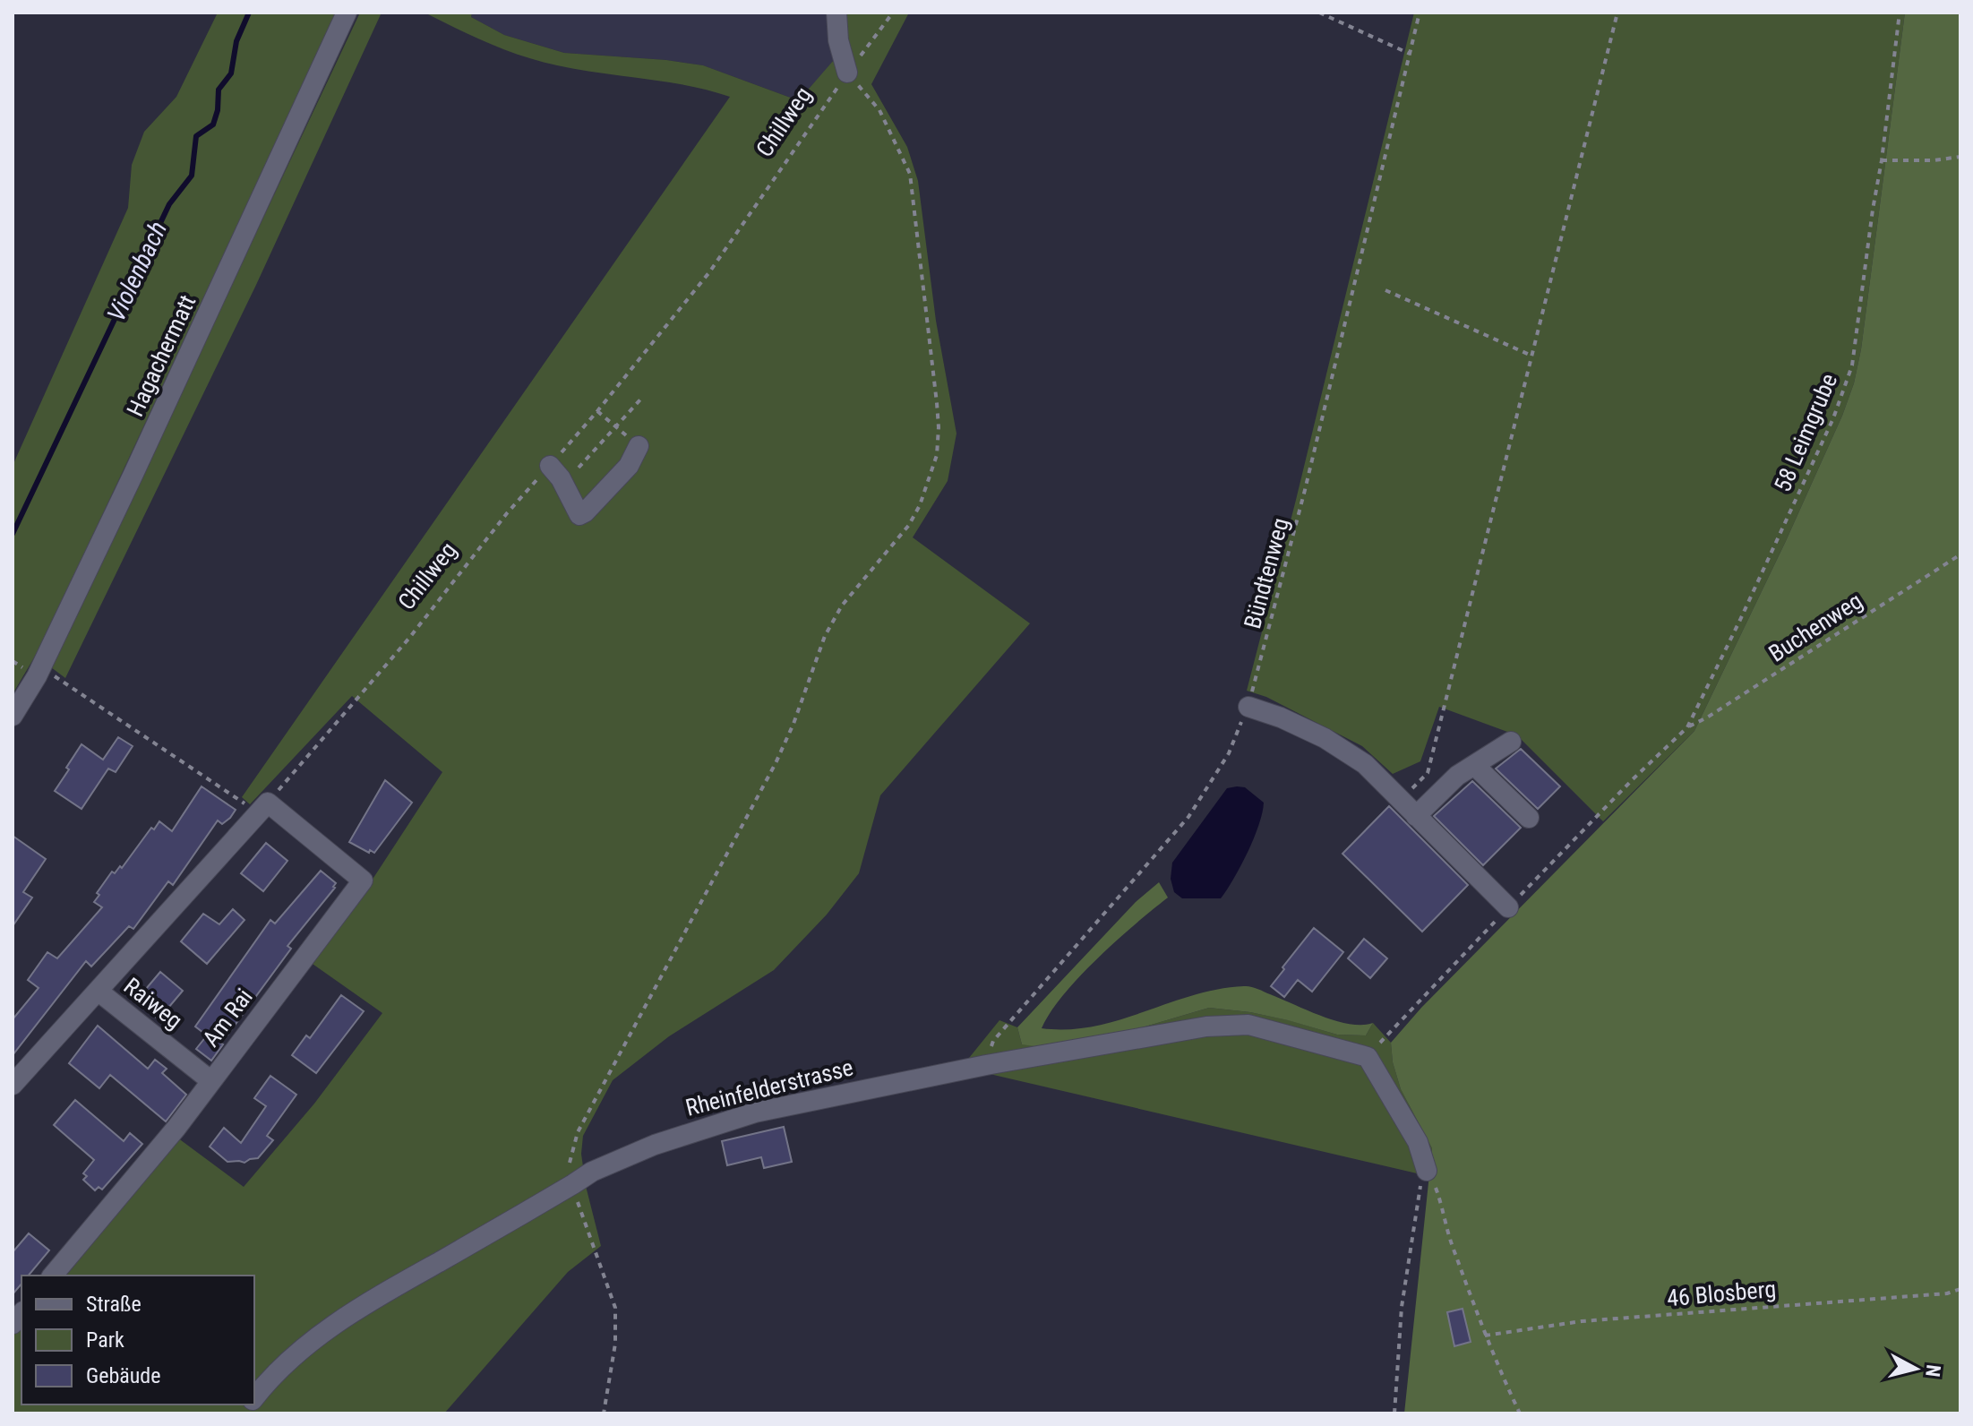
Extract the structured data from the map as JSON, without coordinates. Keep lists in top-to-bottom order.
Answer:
{
  "streets": {
    "street": [
      "Hagachermatt",
      "Raiweg",
      "Am Rai",
      "Rheinfelderstrasse"
    ],
    "path": [
      "Chillweg",
      "58 Leimgrube",
      "Bündtenweg",
      "Buchenweg",
      "46 Blosberg"
    ]
  },
  "crossings": [
    ["Chillweg", "Am Rai"],
    ["58 Leimgrube", "Buchenweg"],
    ["Bündtenweg", "Rheinfelderstrasse"],
    ["Raiweg", "Am Rai"]
  ],
  "water": ["Violenbach"],
  "legend": ["Straße", "Park", "Gebäude"],
  "north": "right"
}
